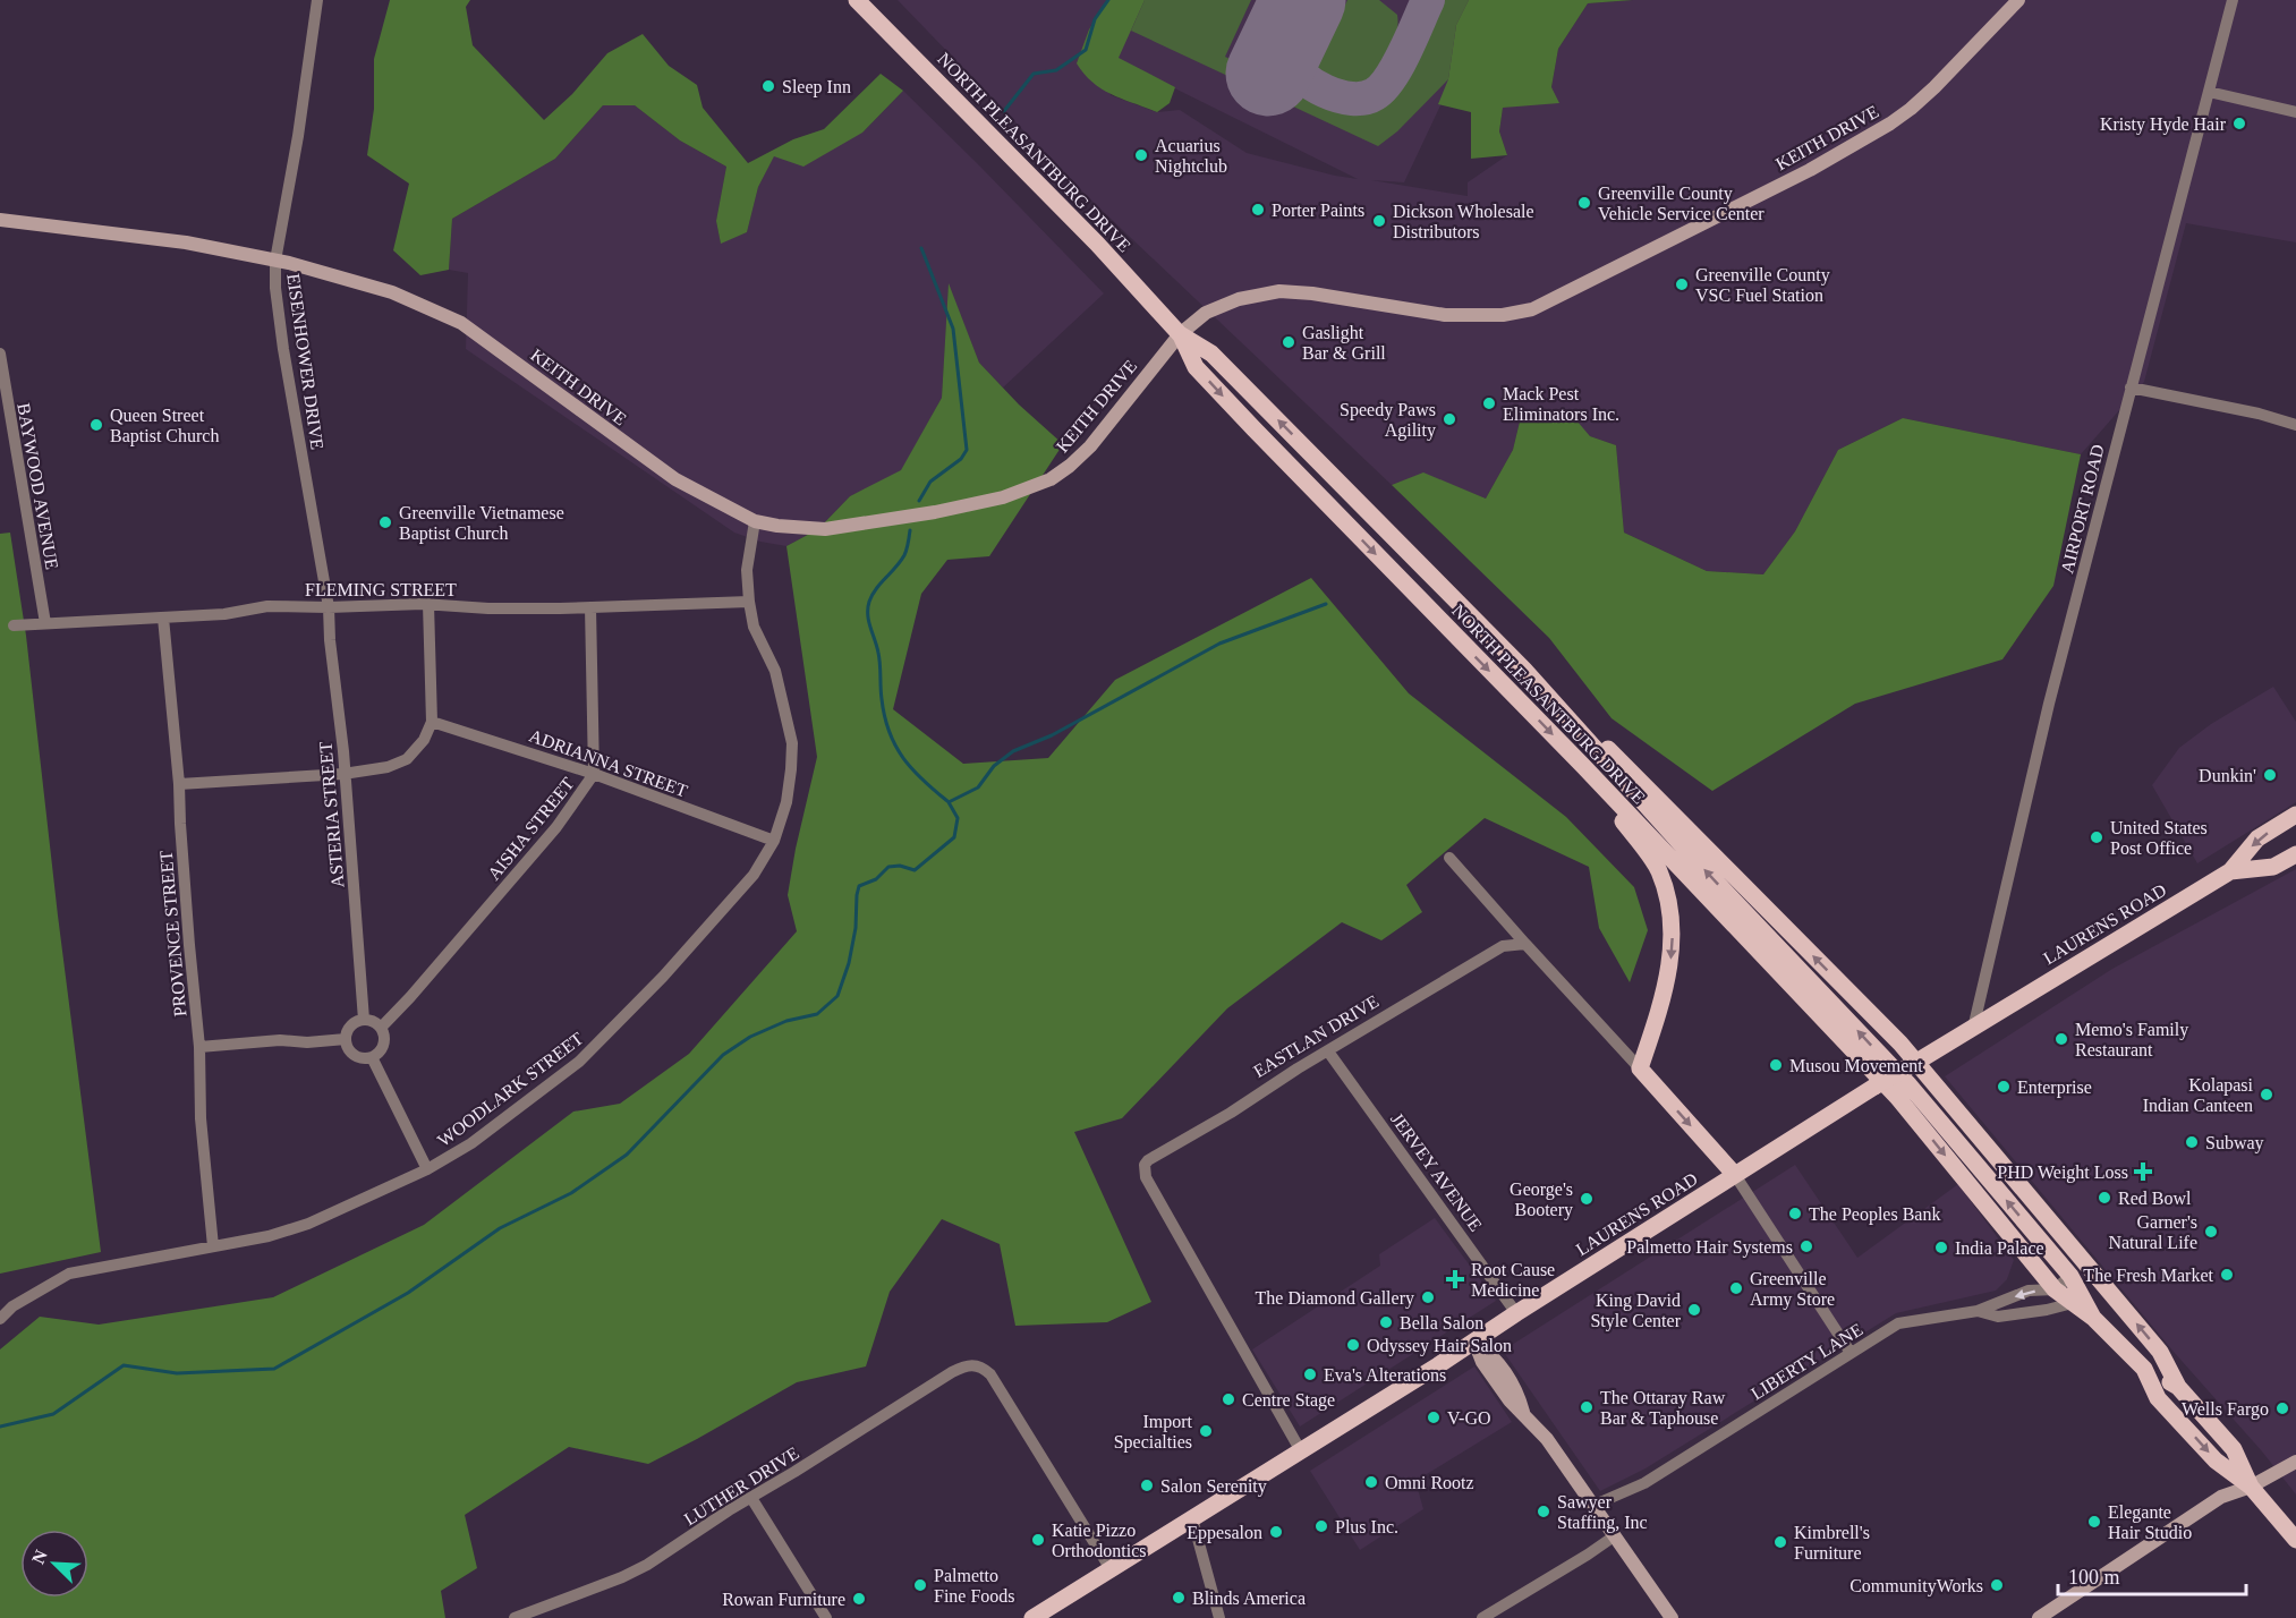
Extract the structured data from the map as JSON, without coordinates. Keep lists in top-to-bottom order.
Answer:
{
  "streets": {
    "main road": ["NORTH PLEASANTBURG DRIVE", "LAURENS ROAD"],
    "street": [
      "KEITH DRIVE",
      "EISENHOWER DRIVE",
      "BAYWOOD AVENUE",
      "AIRPORT ROAD",
      "FLEMING STREET",
      "ADRIANNA STREET",
      "ASTERIA STREET",
      "AISHA STREET",
      "PROVENCE STREET",
      "EASTLAN DRIVE",
      "WOODLARK STREET",
      "JERVEY AVENUE",
      "LIBERTY LANE",
      "LUTHER DRIVE"
    ]
  },
  "crossings": [
    ["KEITH DRIVE", "NORTH PLEASANTBURG DRIVE"],
    ["KEITH DRIVE", "EISENHOWER DRIVE"],
    ["KEITH DRIVE", "WOODLARK STREET"],
    ["EISENHOWER DRIVE", "FLEMING STREET"],
    ["EISENHOWER DRIVE", "ASTERIA STREET"],
    ["BAYWOOD AVENUE", "FLEMING STREET"],
    ["AIRPORT ROAD", "LAURENS ROAD"],
    ["FLEMING STREET", "ASTERIA STREET"],
    ["FLEMING STREET", "AISHA STREET"],
    ["FLEMING STREET", "PROVENCE STREET"],
    ["FLEMING STREET", "WOODLARK STREET"],
    ["ADRIANNA STREET", "AISHA STREET"],
    ["ADRIANNA STREET", "WOODLARK STREET"],
    ["ASTERIA STREET", "AISHA STREET"],
    ["LAURENS ROAD", "EASTLAN DRIVE"],
    ["LAURENS ROAD", "JERVEY AVENUE"],
    ["LAURENS ROAD", "LUTHER DRIVE"],
    ["PROVENCE STREET", "WOODLARK STREET"],
    ["EASTLAN DRIVE", "JERVEY AVENUE"]
  ],
  "places": {
    "other": [
      "Sleep Inn",
      "Kristy Hyde Hair",
      "Acuarius Nightclub",
      "Greenville County Vehicle Service Center",
      "Porter Paints",
      "Dickson Wholesale Distributors",
      "Greenville County VSC Fuel Station",
      "Gaslight Bar & Grill",
      "Mack Pest Eliminators Inc.",
      "Speedy Paws Agility",
      "Queen Street Baptist Church",
      "Greenville Vietnamese Baptist Church",
      "Dunkin'",
      "United States Post Office",
      "Memo's Family Restaurant",
      "Musou Movement",
      "Enterprise",
      "Kolapasi Indian Canteen",
      "Subway",
      "Red Bowl",
      "George's Bootery",
      "The Peoples Bank",
      "Garner's Natural Life",
      "Palmetto Hair Systems",
      "India Palace",
      "The Fresh Market",
      "Greenville Army Store",
      "The Diamond Gallery",
      "King David Style Center",
      "Bella Salon",
      "Odyssey Hair Salon",
      "Eva's Alterations",
      "Centre Stage",
      "The Ottaray Raw Bar & Taphouse",
      "Wells Fargo",
      "V-GO",
      "Import Specialties",
      "Omni Rootz",
      "Salon Serenity",
      "Sawyer Staffing, Inc",
      "Elegante Hair Studio",
      "Plus Inc.",
      "Eppesalon",
      "Katie Pizzo Orthodontics",
      "Kimbrell's Furniture",
      "Palmetto Fine Foods",
      "CommunityWorks",
      "Blinds America",
      "Rowan Furniture"
    ],
    "health": ["PHD Weight Loss", "Root Cause Medicine"]
  },
  "scale_bar": "100 m",
  "north": "top left"
}
